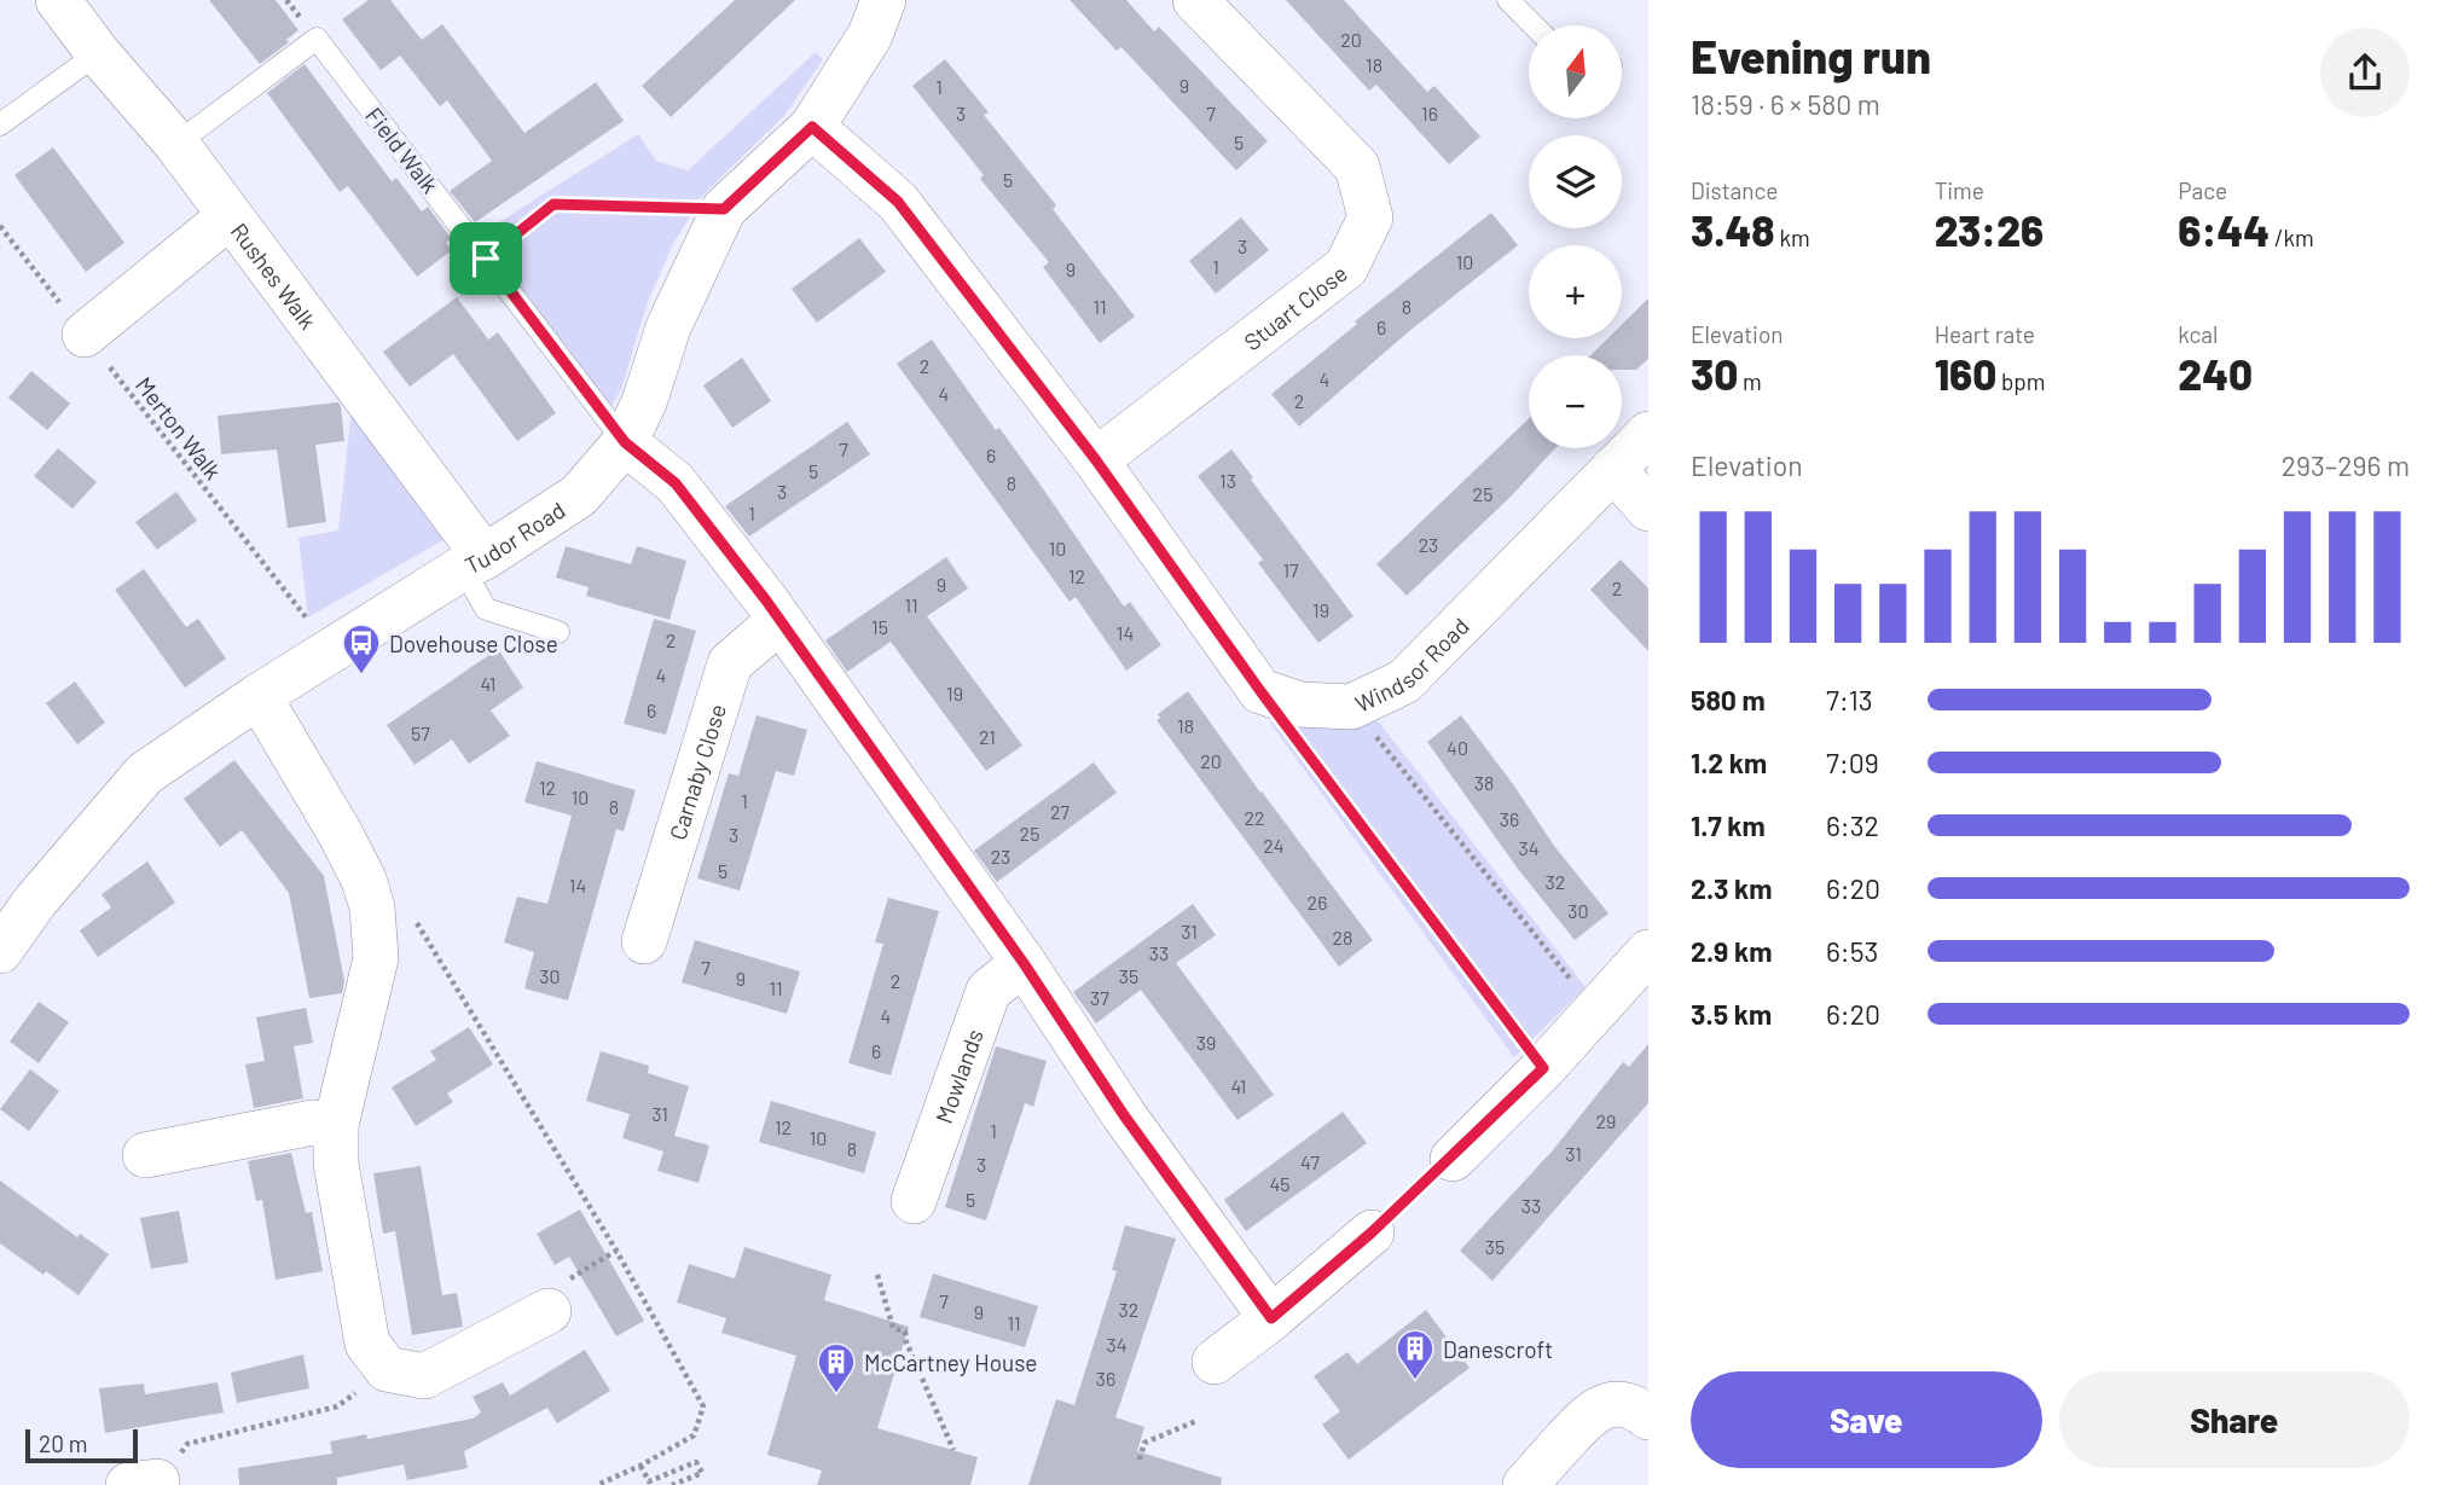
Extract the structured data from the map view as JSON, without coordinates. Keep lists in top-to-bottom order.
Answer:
{
  "streets": {
    "street": [
      "Rushes Walk",
      "Stuart Close",
      "Tudor Road",
      "Windsor Road",
      "Carnaby Close",
      "Mowlands"
    ],
    "lane": ["Field Walk"],
    "path": ["Merton Walk"]
  },
  "crossings": [
    ["Field Walk", "Rushes Walk"],
    ["Field Walk", "Tudor Road"],
    ["Rushes Walk", "Tudor Road"],
    ["Merton Walk", "Tudor Road"]
  ],
  "places": {
    "bus stop": ["Dovehouse Close"],
    "building": ["Danescroft", "McCartney House"]
  },
  "house_numbers": [
    "20",
    "18",
    "9",
    "1",
    "3",
    "7",
    "16",
    "5",
    "5",
    "3",
    "10",
    "1",
    "9",
    "11",
    "8",
    "6",
    "2",
    "4",
    "4",
    "2",
    "7",
    "6",
    "5",
    "13",
    "8",
    "3",
    "25",
    "1",
    "23",
    "10",
    "17",
    "12",
    "9",
    "2",
    "11",
    "19",
    "15",
    "14",
    "2",
    "4",
    "41",
    "19",
    "6",
    "18",
    "57",
    "21",
    "40",
    "20",
    "38",
    "12",
    "10",
    "1",
    "8",
    "27",
    "22",
    "36",
    "25",
    "3",
    "24",
    "34",
    "23",
    "5",
    "32",
    "14",
    "26",
    "30",
    "31",
    "28",
    "33",
    "7",
    "30",
    "35",
    "9",
    "2",
    "11",
    "37",
    "4",
    "39",
    "6",
    "41",
    "31",
    "29",
    "12",
    "1",
    "10",
    "8",
    "31",
    "47",
    "3",
    "45",
    "5",
    "33",
    "35",
    "7",
    "32",
    "9",
    "11",
    "34",
    "36"
  ],
  "scale_bar": "20 m",
  "north": "top",
  "page": {
    "heading": ["Evening run", "18:59 · 6 × 580 m"],
    "map_buttons": ["+", "−"],
    "stats": [
      ["Distance", "3.48 km"],
      ["Time", "23:26"],
      ["Pace", "6:44 /km"],
      ["Elevation", "30 m"],
      ["Heart rate", "160 bpm"],
      ["kcal", "240"]
    ],
    "chart": ["Elevation", "293–296 m"],
    "list": [
      {
        "name": "580 m",
        "note": "7:13"
      },
      {
        "name": "1.2 km",
        "note": "7:09"
      },
      {
        "name": "1.7 km",
        "note": "6:32"
      },
      {
        "name": "2.3 km",
        "note": "6:20"
      },
      {
        "name": "2.9 km",
        "note": "6:53"
      },
      {
        "name": "3.5 km",
        "note": "6:20"
      }
    ],
    "buttons": ["Save", "Share"],
    "scale": "20 m"
  }
}
